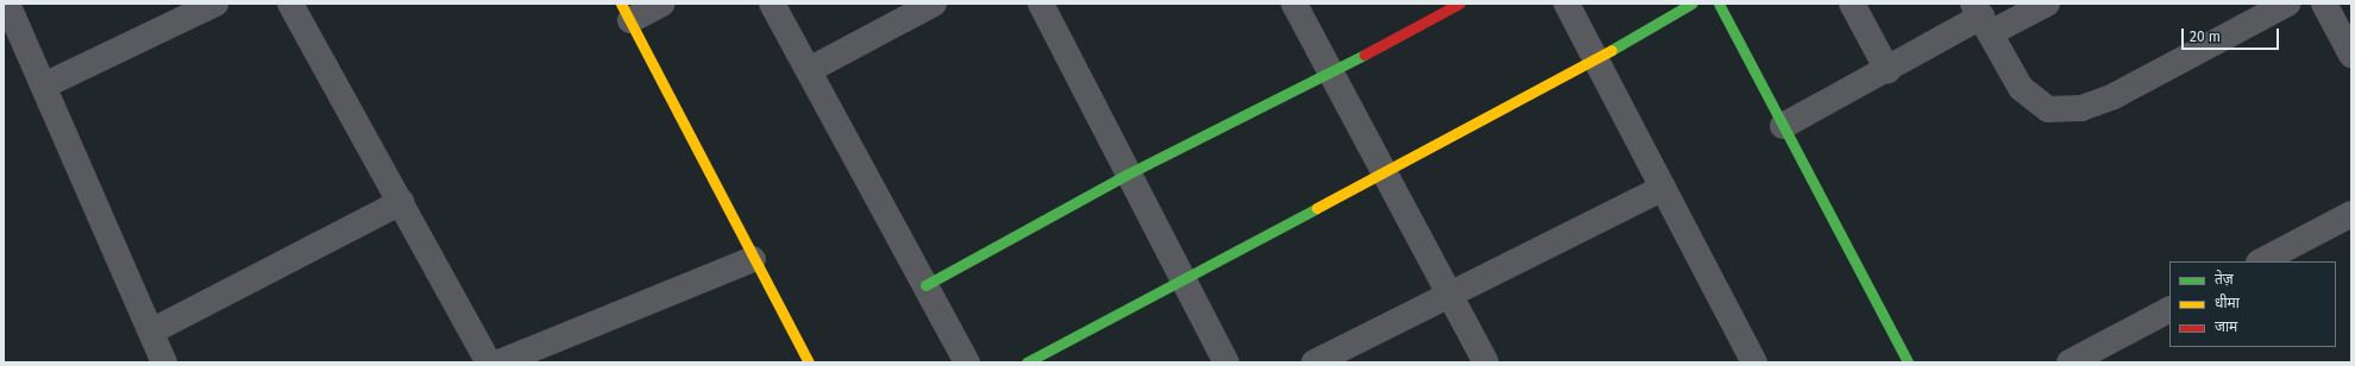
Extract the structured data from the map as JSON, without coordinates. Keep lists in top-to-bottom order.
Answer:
{
  "legend": ["तेज़", "धीमा", "जाम"],
  "scale_bar": "20 m"
}
